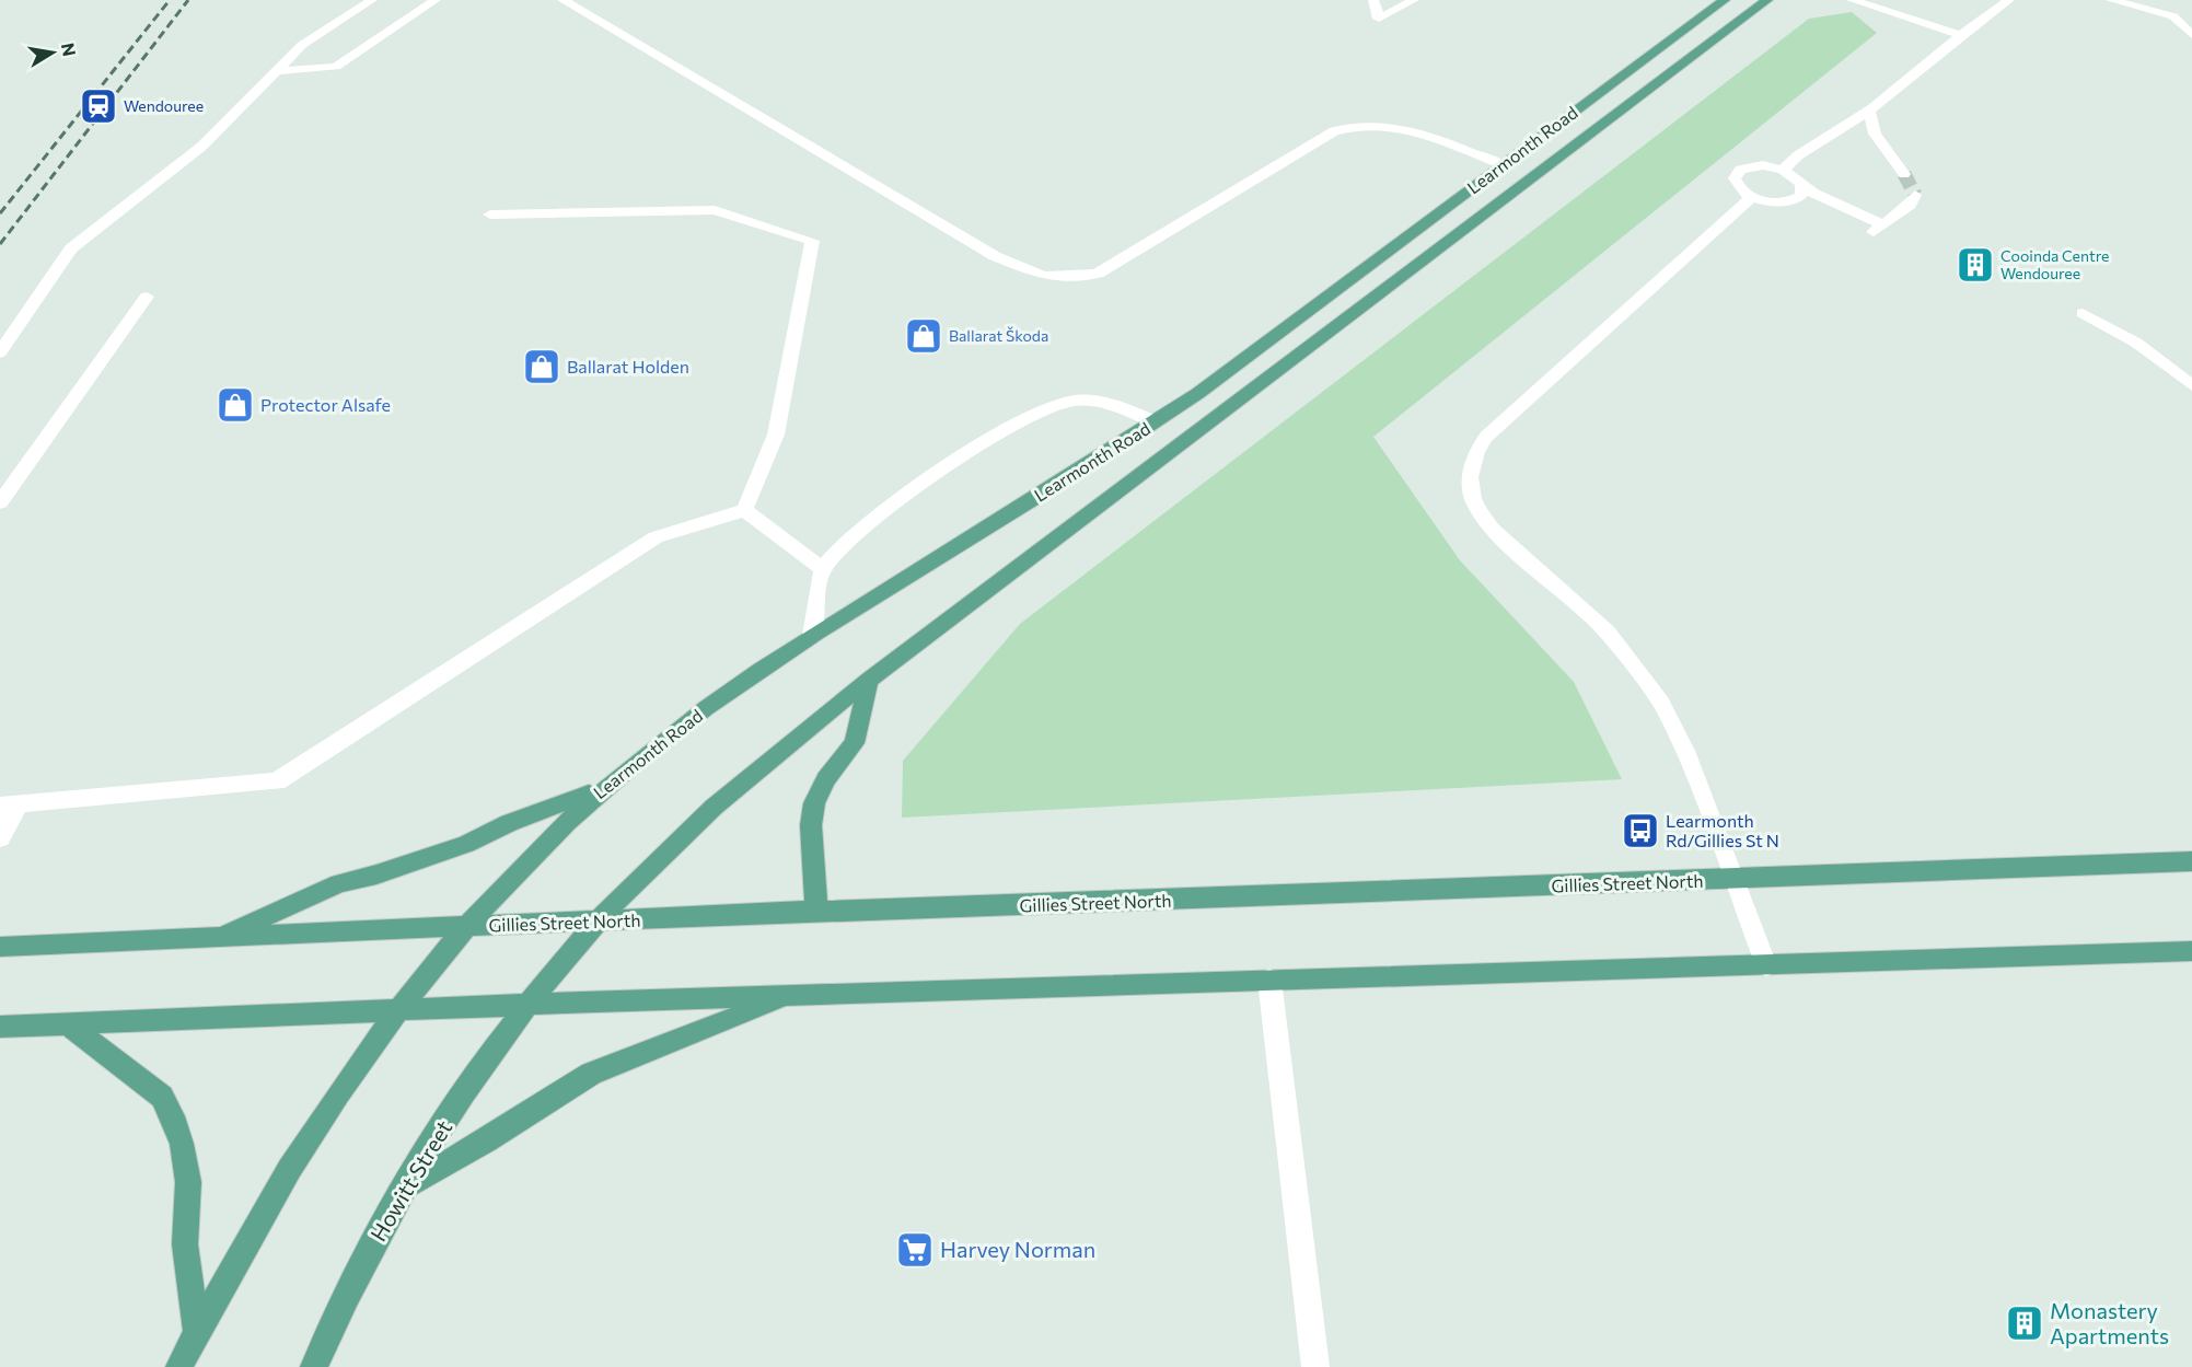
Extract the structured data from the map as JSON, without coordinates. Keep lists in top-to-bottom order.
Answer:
{
  "streets": {
    "main road": ["Learmonth Road", "Gillies Street North", "Howitt Street"]
  },
  "crossings": [
    ["Learmonth Road", "Gillies Street North"],
    ["Learmonth Road", "Howitt Street"],
    ["Gillies Street North", "Howitt Street"]
  ],
  "places": {
    "station": ["Wendouree"],
    "building": ["Cooinda Centre Wendouree", "Monastery Apartments"],
    "shop": ["Ballarat Škoda", "Ballarat Holden", "Protector Alsafe"],
    "bus stop": ["Learmonth Rd/Gillies St N"],
    "supermarket": ["Harvey Norman"]
  },
  "north": "right"
}
